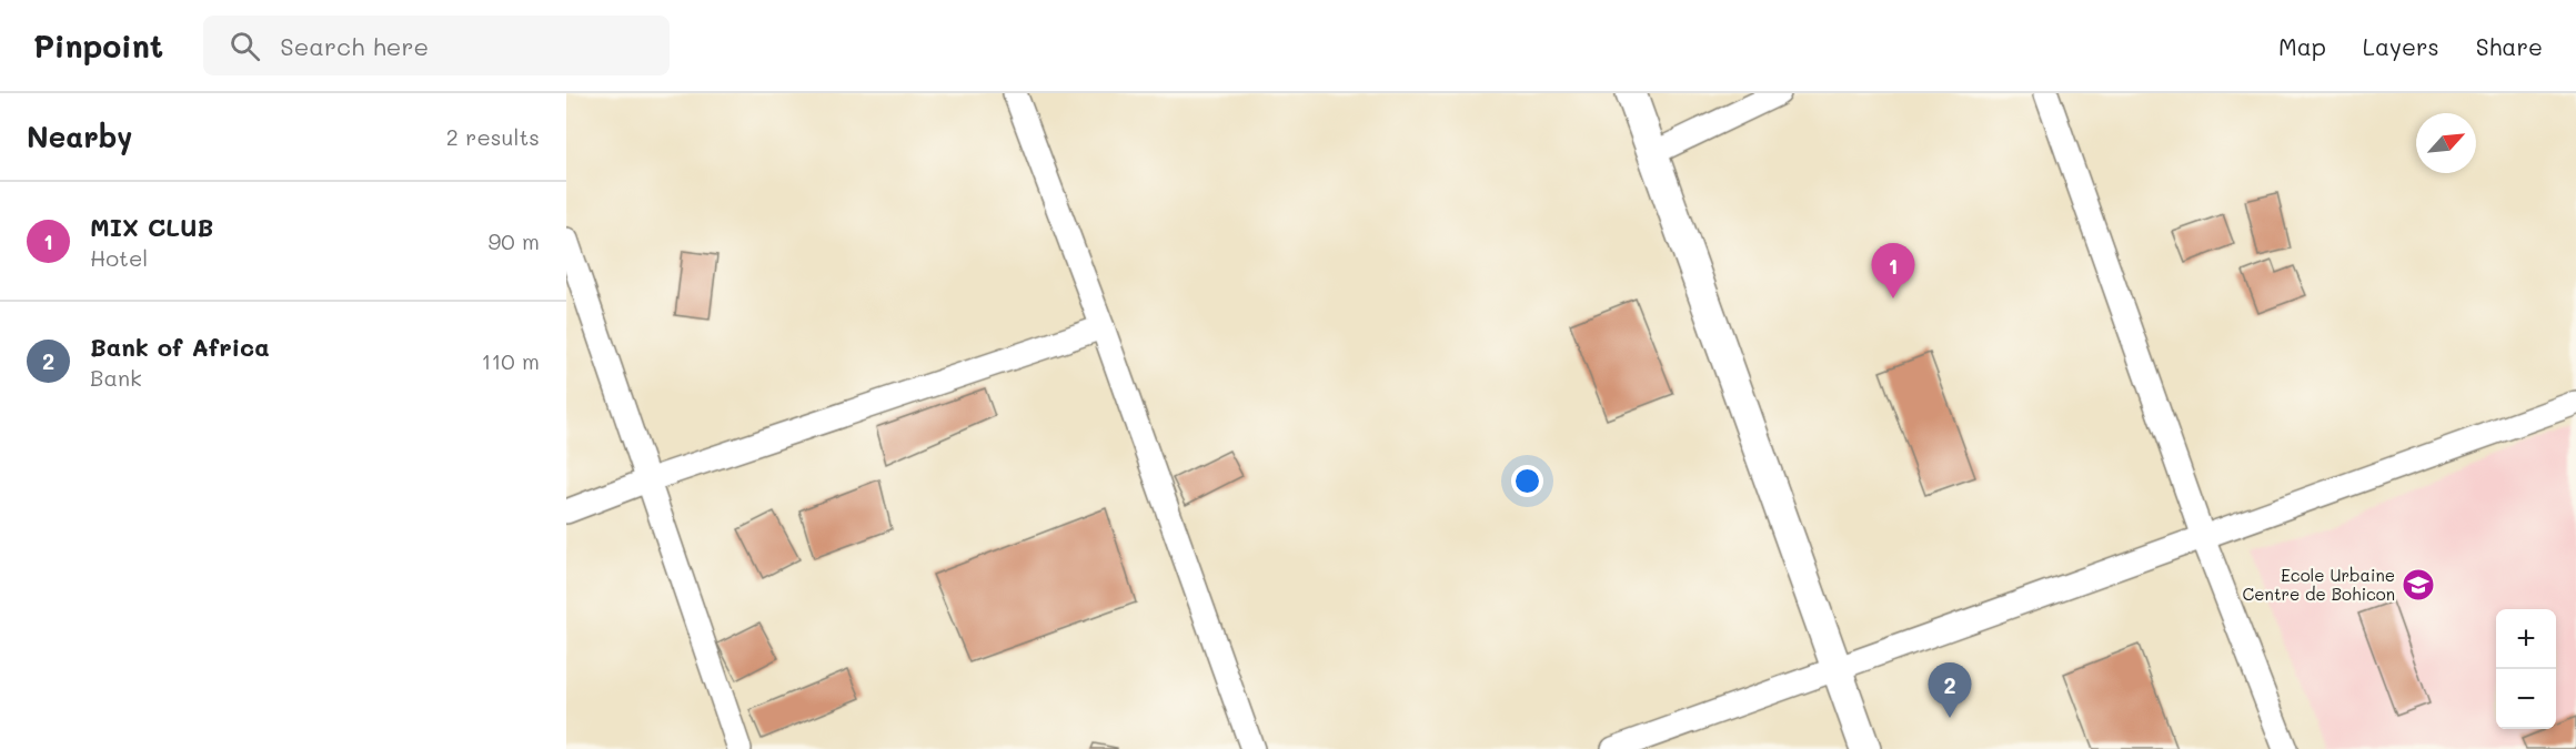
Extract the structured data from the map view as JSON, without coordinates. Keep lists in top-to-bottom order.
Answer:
{
  "places": {
    "school or university": ["Ecole Urbaine Centre de Bohicon"]
  },
  "north": "top right",
  "page": {
    "header": "Pinpoint",
    "search": "Search here",
    "nav": ["Map", "Layers", "Share"],
    "heading": ["Nearby", "2 results"],
    "list": [
      {
        "mark": "1",
        "name": "MIX CLUB",
        "note": "Hotel",
        "value": "90 m"
      },
      {
        "mark": "2",
        "name": "Bank of Africa",
        "note": "Bank",
        "value": "110 m"
      }
    ],
    "pins": ["1", "2"],
    "map_buttons": ["+", "−"]
  }
}
